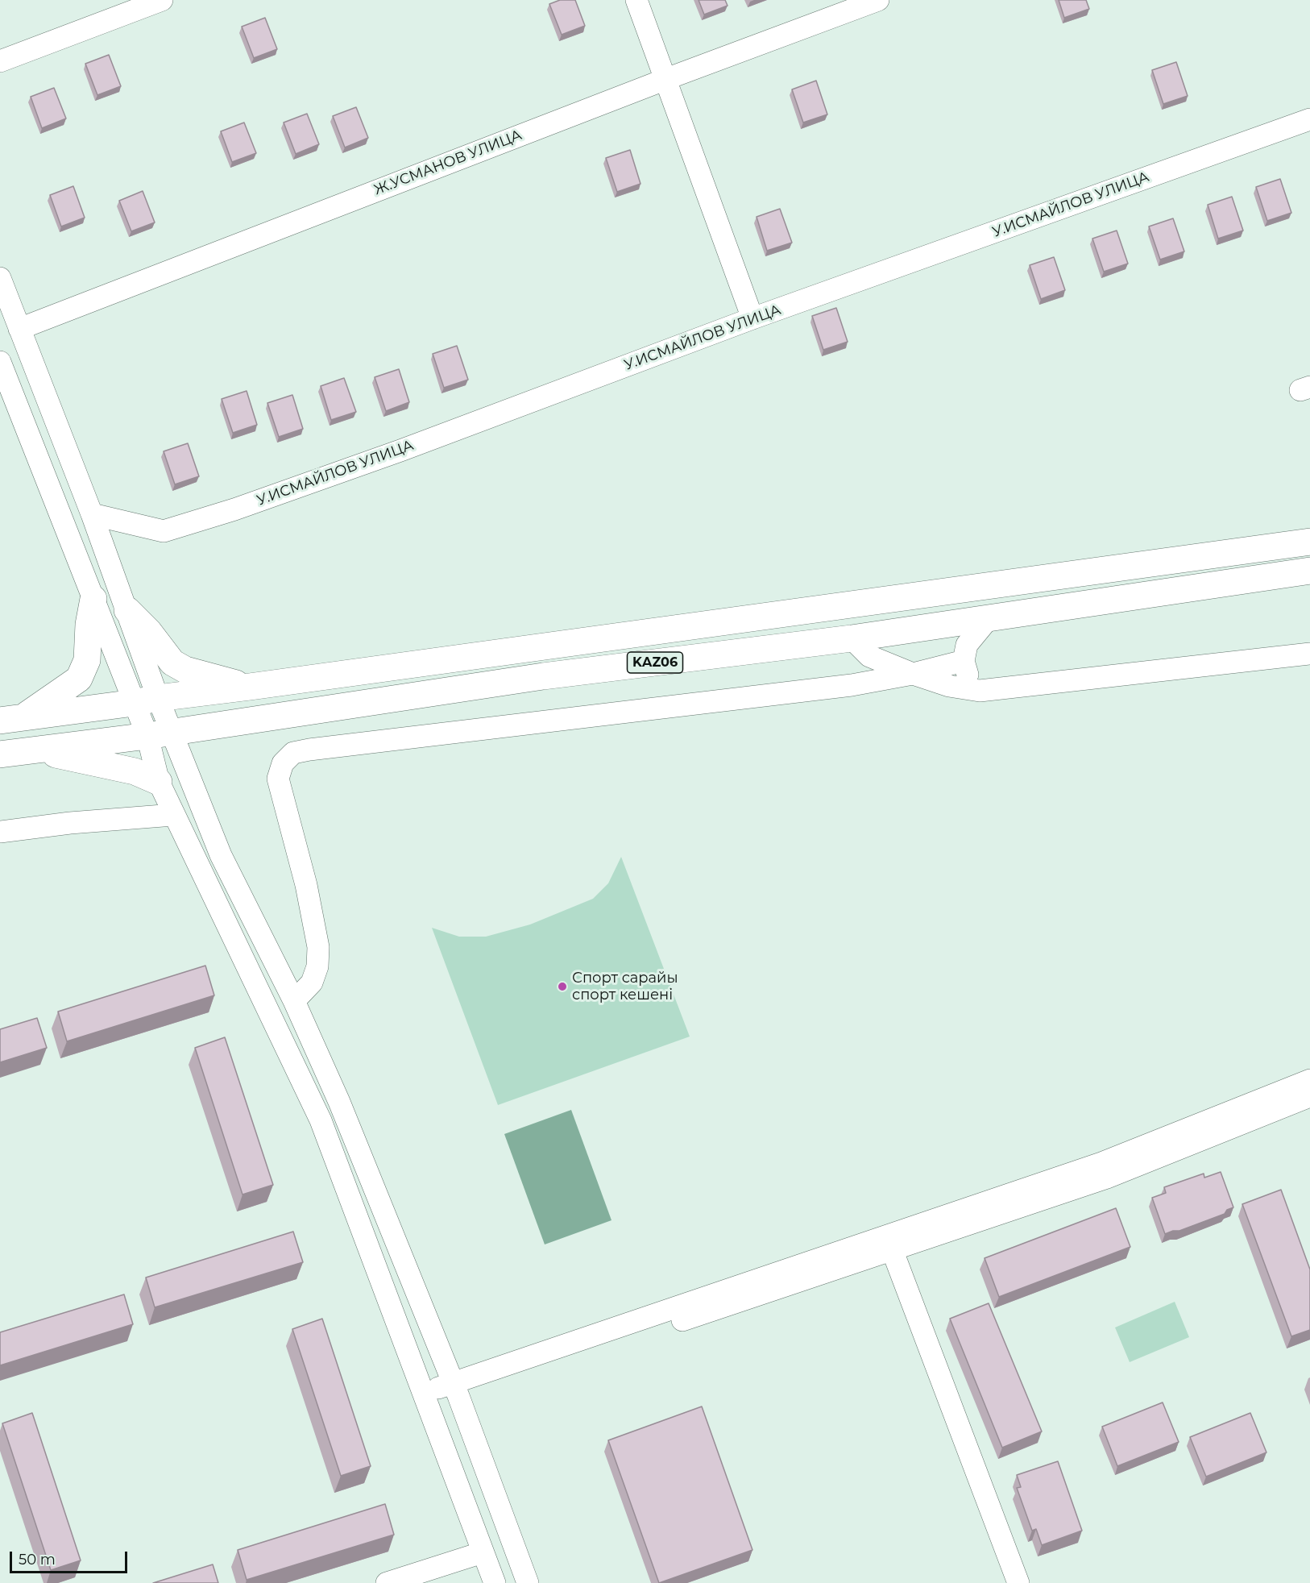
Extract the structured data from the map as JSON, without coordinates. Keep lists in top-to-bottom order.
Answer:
{
  "streets": {
    "highway": ["KАZ06"],
    "street": ["Ж.УСМАНОВ УЛИЦА", "У.ИСМАЙЛОВ УЛИЦА"]
  },
  "places": ["Спорт сарайы спорт кешені"],
  "scale_bar": "50 m"
}
